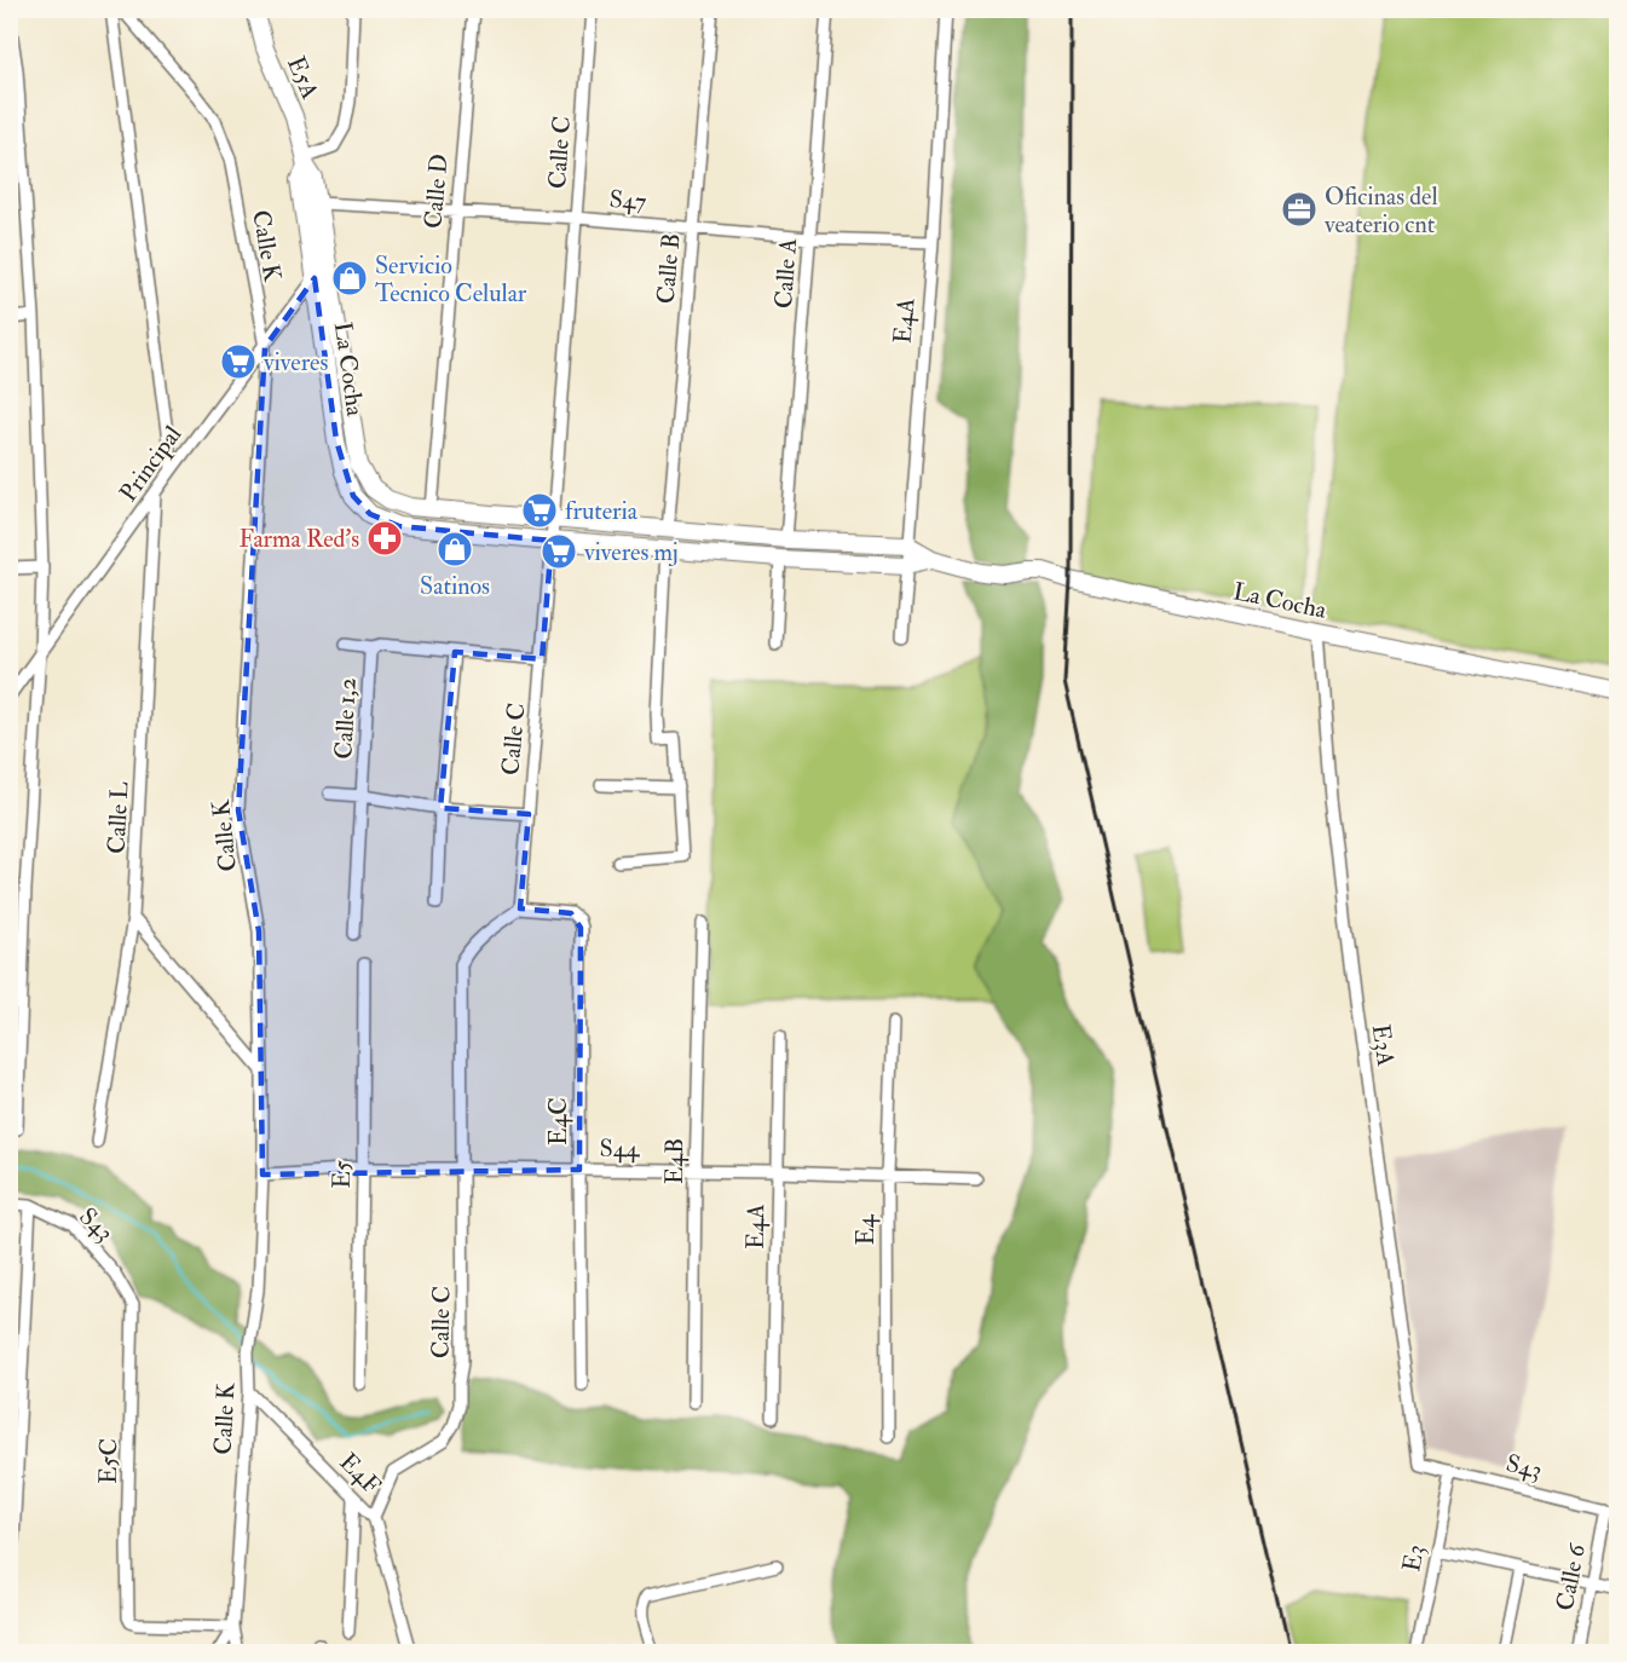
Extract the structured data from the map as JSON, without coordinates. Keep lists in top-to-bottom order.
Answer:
{
  "streets": {
    "street": [
      "E5A",
      "Calle C",
      "Calle D",
      "S47",
      "Calle K",
      "Calle B",
      "Calle A",
      "E4A",
      "La Cocha",
      "Principal",
      "Calle 1,2",
      "Calle L",
      "E3A",
      "E4C",
      "S44",
      "E4B",
      "E5",
      "S43",
      "E4",
      "E5C",
      "E4F",
      "E3",
      "Calle 6"
    ]
  },
  "crossings": [
    ["E5A", "La Cocha"],
    ["Calle C", "S47"],
    ["Calle C", "La Cocha"],
    ["Calle C", "Calle 1,2"],
    ["Calle C", "E4C"],
    ["Calle C", "S44"],
    ["Calle C", "E4F"],
    ["Calle D", "S47"],
    ["Calle D", "La Cocha"],
    ["S47", "Calle B"],
    ["S47", "Calle A"],
    ["S47", "E4A"],
    ["S47", "La Cocha"],
    ["Calle K", "Principal"],
    ["Calle K", "S44"],
    ["Calle K", "E5C"],
    ["Calle K", "E4F"],
    ["Calle B", "La Cocha"],
    ["Calle A", "La Cocha"],
    ["E4A", "La Cocha"],
    ["E4A", "S44"],
    ["La Cocha", "Principal"],
    ["La Cocha", "E3A"],
    ["Principal", "Calle L"],
    ["E3A", "S43"],
    ["E4C", "S44"],
    ["S44", "E4B"],
    ["S44", "E5"],
    ["S44", "E4"],
    ["S43", "E5C"],
    ["S43", "E3"],
    ["S43", "Calle 6"]
  ],
  "places": {
    "office": ["Oficinas del veaterio cnt"],
    "shop": ["Servicio Tecnico Celular", "Satinos"],
    "supermarket": ["viveres", "fruteria", "viveres mj"],
    "pharmacy": ["Farma Red's"]
  }
}
